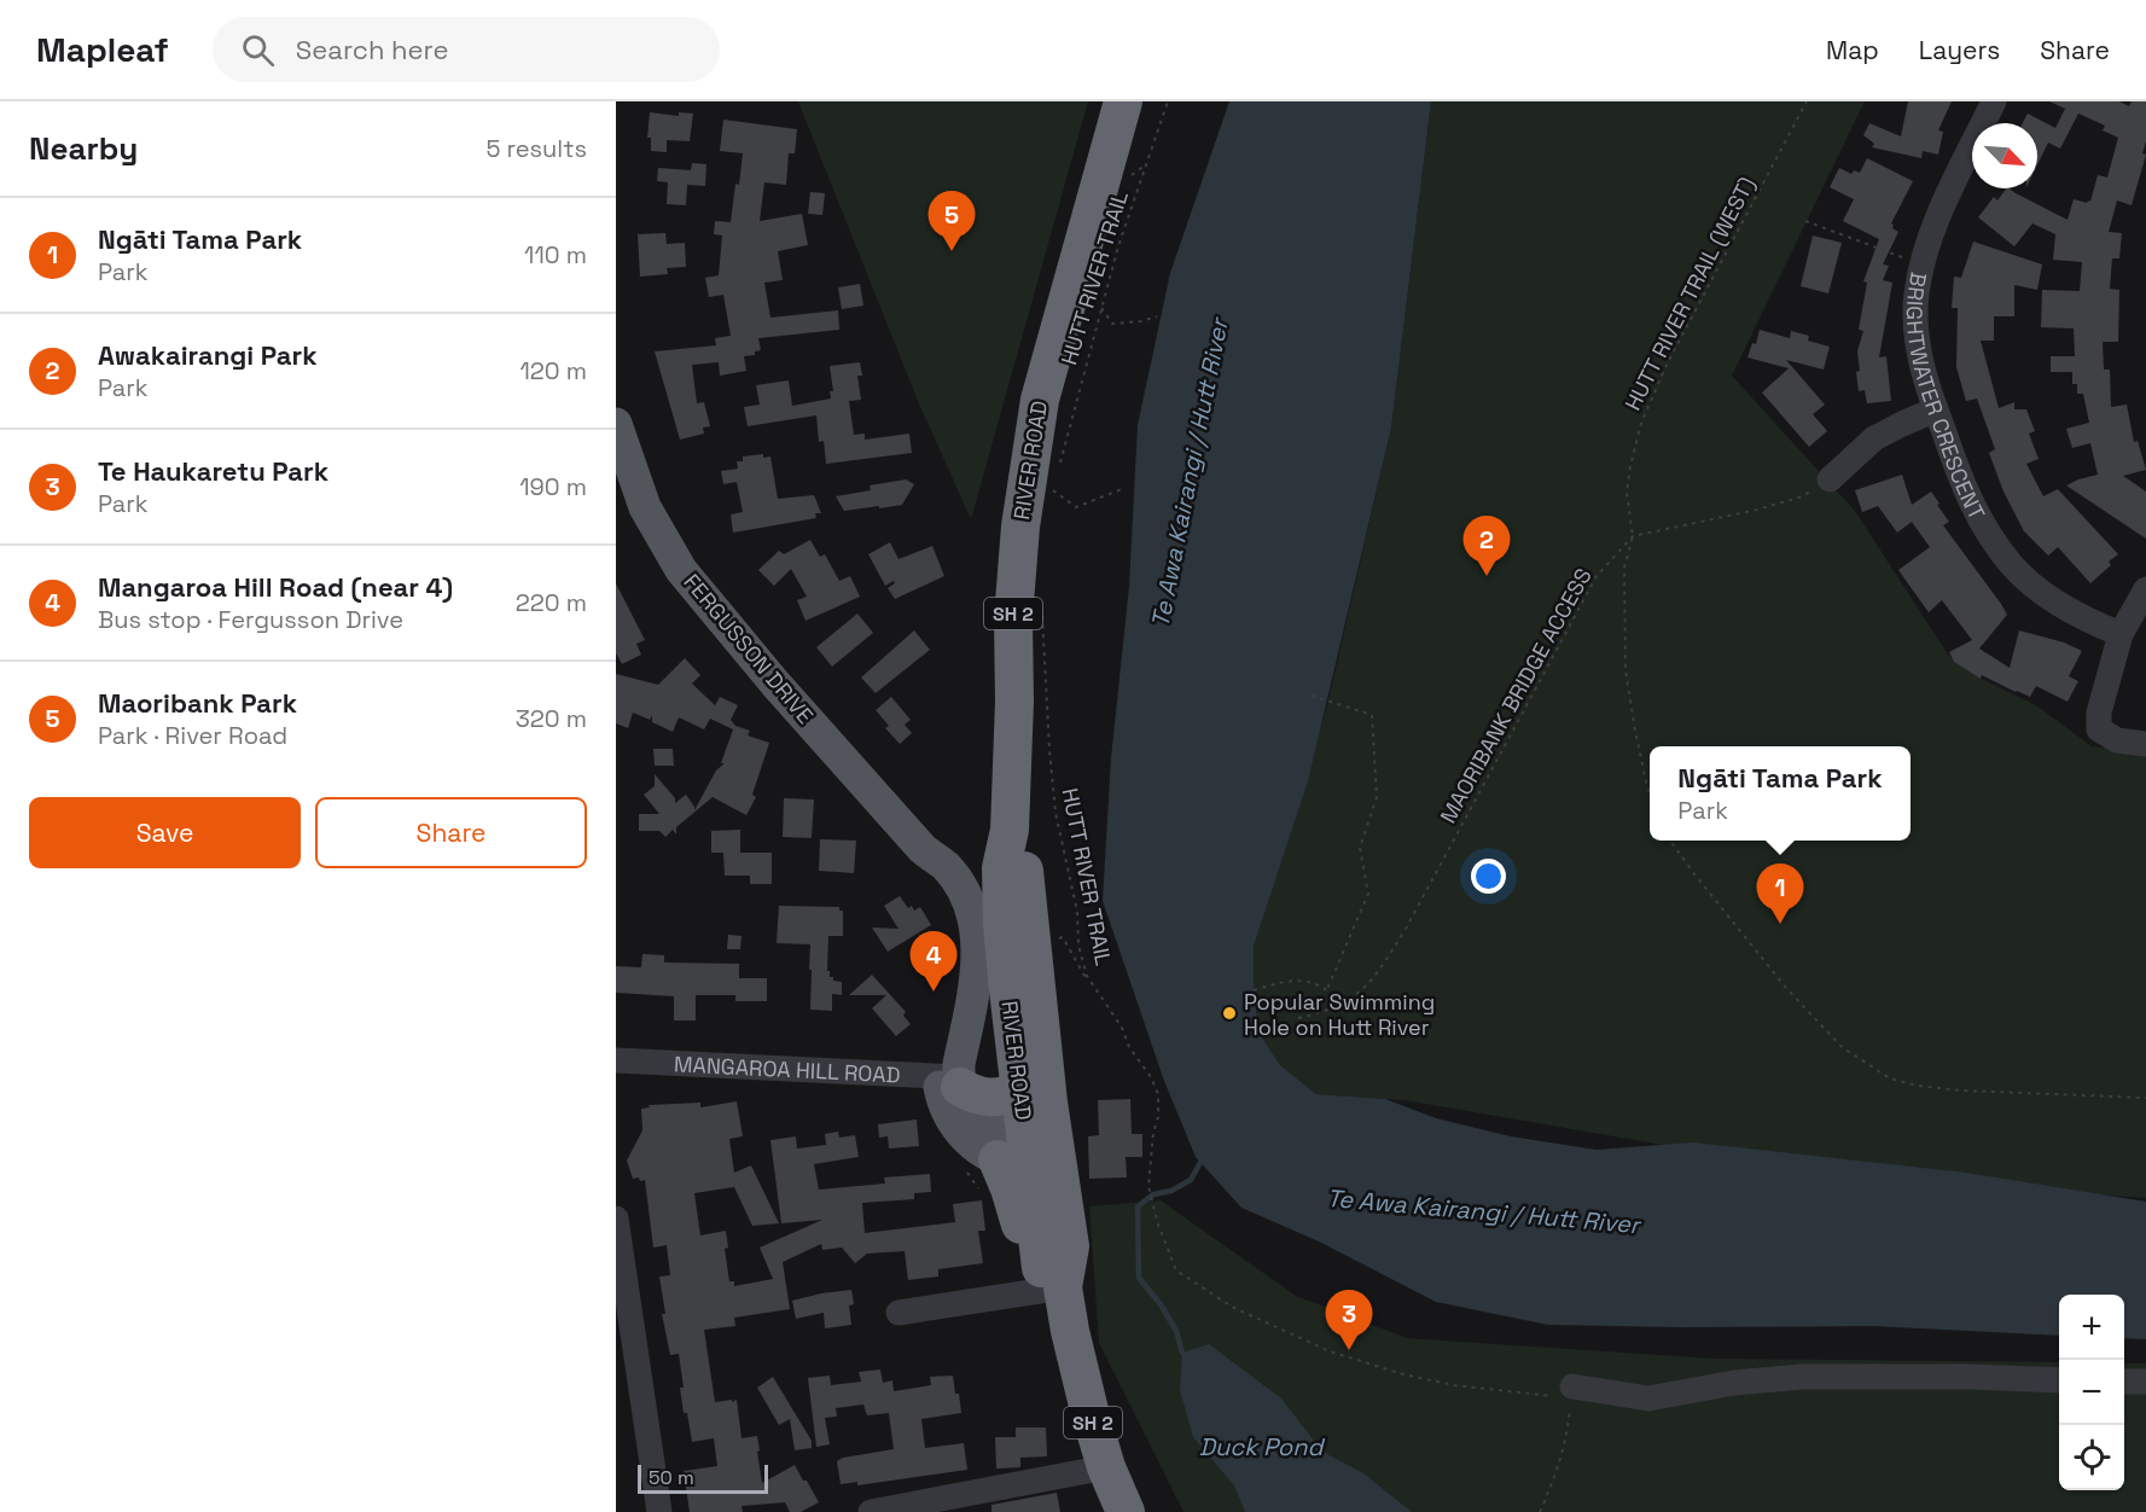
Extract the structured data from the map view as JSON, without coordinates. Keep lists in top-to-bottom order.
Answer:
{
  "streets": {
    "highway": ["RIVER ROAD", "SH 2"],
    "main road": ["FERGUSSON DRIVE"],
    "street": ["BRIGHTWATER CRESCENT", "MANGAROA HILL ROAD"],
    "path": ["HUTT RIVER TRAIL", "HUTT RIVER TRAIL (WEST)", "MAORIBANK BRIDGE ACCESS"]
  },
  "crossings": [
    ["HUTT RIVER TRAIL (WEST)", "MAORIBANK BRIDGE ACCESS"],
    ["RIVER ROAD", "SH 2"],
    ["FERGUSSON DRIVE", "MANGAROA HILL ROAD"]
  ],
  "water": ["Te Awa Kairangi / Hutt River", "Duck Pond"],
  "places": ["Popular Swimming Hole on Hutt River"],
  "scale_bar": "50 m",
  "north": "bottom right",
  "page": {
    "header": "Mapleaf",
    "search": "Search here",
    "nav": ["Map", "Layers", "Share"],
    "heading": ["Nearby", "5 results"],
    "pins": [
      "5",
      "2",
      "1",
      "4",
      "3"
    ],
    "list": [
      {
        "mark": "1",
        "name": "Ngāti Tama Park",
        "note": "Park",
        "value": "110 m"
      },
      {
        "mark": "2",
        "name": "Awakairangi Park",
        "note": "Park",
        "value": "120 m"
      },
      {
        "mark": "3",
        "name": "Te Haukaretu Park",
        "note": "Park",
        "value": "190 m"
      },
      {
        "mark": "4",
        "name": "Mangaroa Hill Road (near 4)",
        "note": "Bus stop · Fergusson Drive",
        "value": "220 m"
      },
      {
        "mark": "5",
        "name": "Maoribank Park",
        "note": "Park · River Road",
        "value": "320 m"
      }
    ],
    "popup": ["Ngāti Tama Park", "Park"],
    "buttons": ["Save", "Share"],
    "map_buttons": ["+", "−"],
    "scale": "50 m"
  }
}
